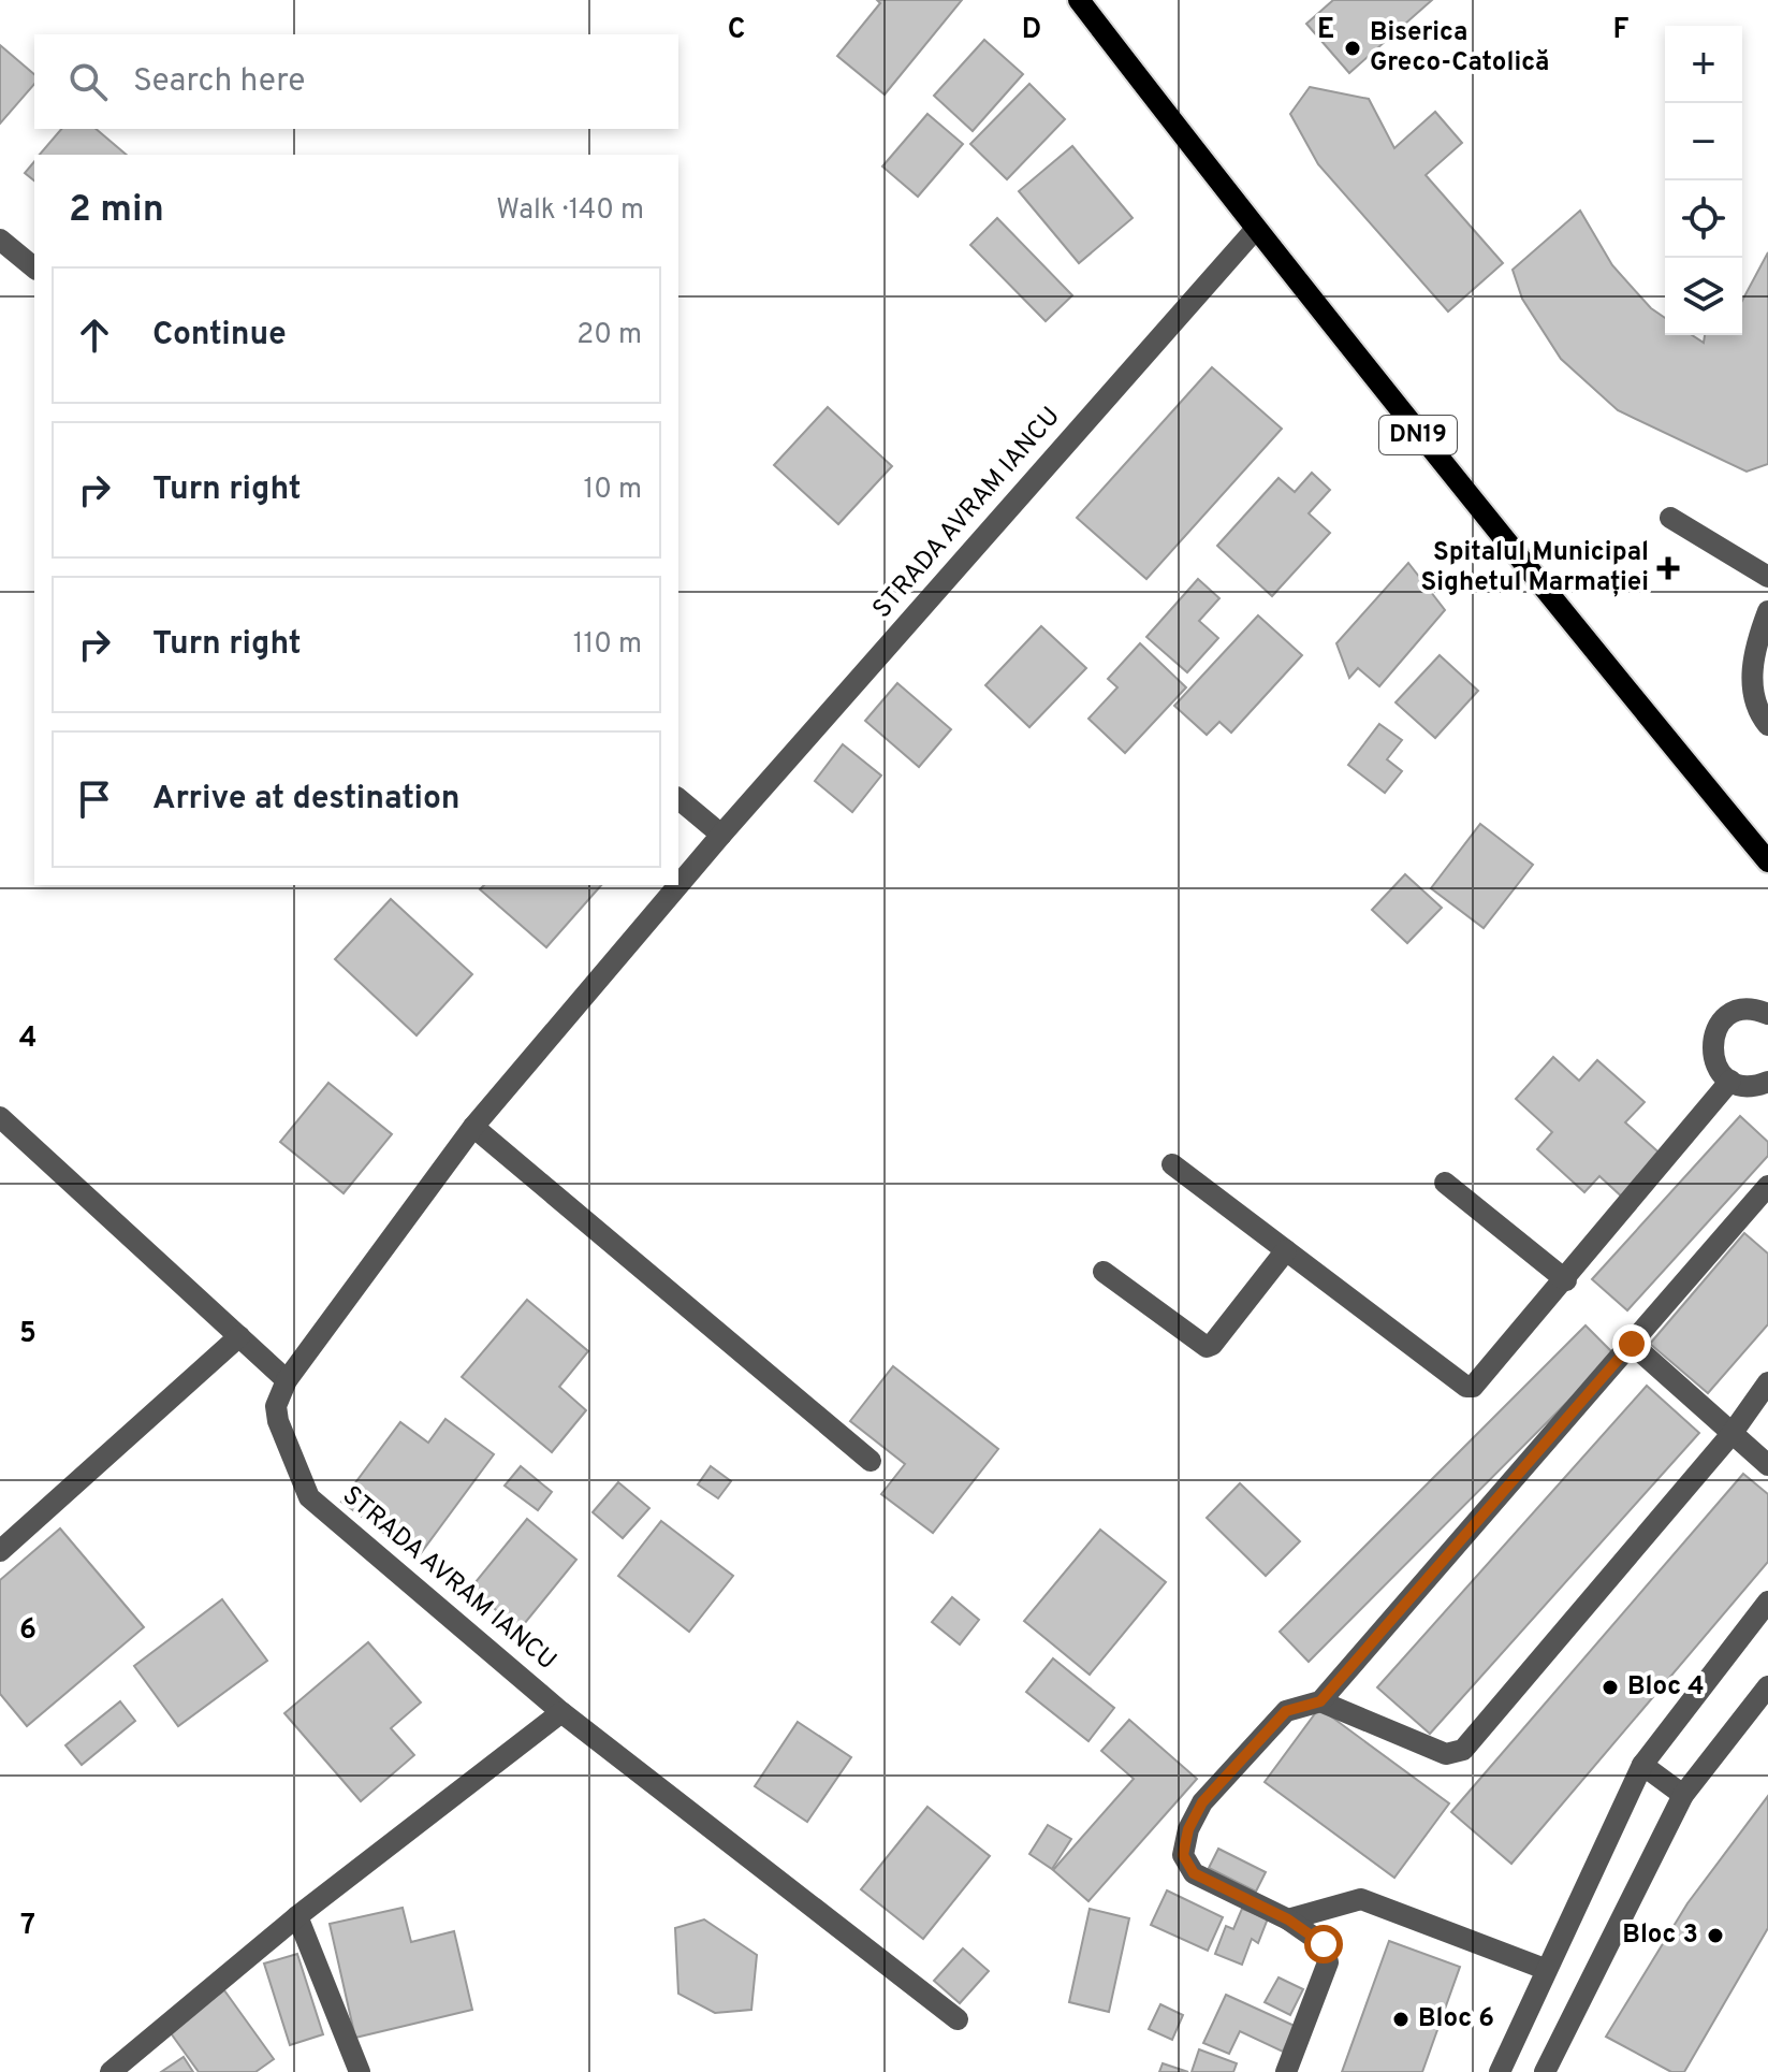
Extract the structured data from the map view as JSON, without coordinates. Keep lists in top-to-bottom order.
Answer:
{
  "streets": {
    "main road": ["DN19"],
    "street": ["STRADA AVRAM IANCU"]
  },
  "crossings": [
    ["DN19", "STRADA AVRAM IANCU"]
  ],
  "places": {
    "other": [
      "Biserica Greco-Catolică",
      "Bloc 4",
      "Bloc 3",
      "Bloc 6"
    ],
    "health": ["Spitalul Municipal Sighetul Marmației"]
  },
  "page": {
    "map_buttons": ["+", "−"],
    "search": "Search here",
    "heading": ["2 min", "Walk · 140 m"],
    "list": [
      ["Continue", "20 m"],
      ["Turn right", "10 m"],
      ["Turn right", "110 m"],
      "Arrive at destination"
    ]
  },
  "grid": {
    "columns": [
      "C",
      "D",
      "E",
      "F"
    ],
    "rows": [
      "4",
      "5",
      "6",
      "7"
    ]
  }
}
